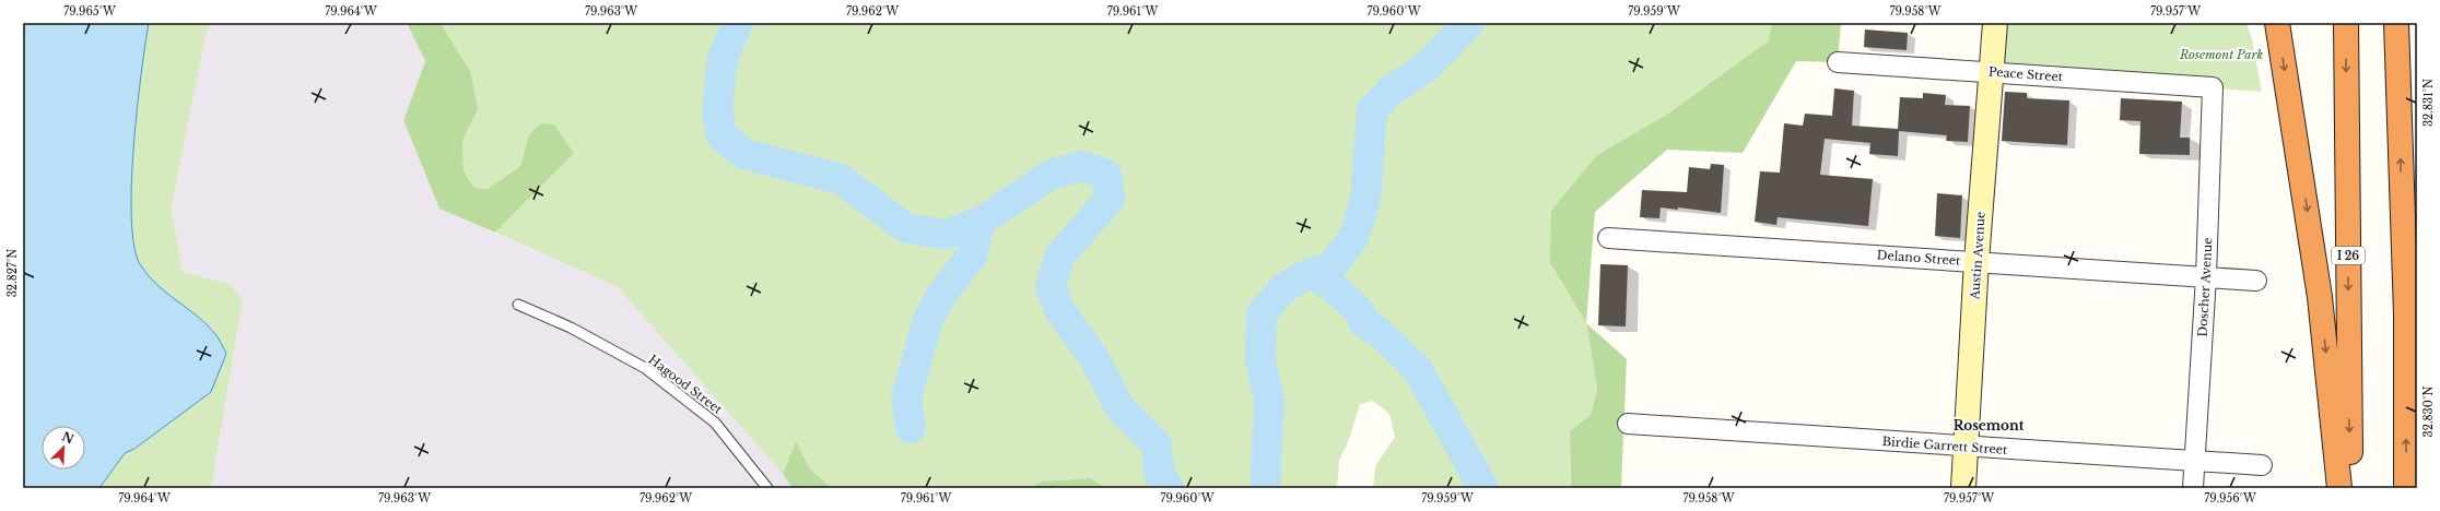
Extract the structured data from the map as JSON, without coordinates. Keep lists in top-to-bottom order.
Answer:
{
  "streets": {
    "highway": ["I 26"],
    "street": [
      "Peace Street",
      "Austin Avenue",
      "Delano Street",
      "Doscher Avenue",
      "Birdie Garrett Street"
    ],
    "lane": ["Hagood Street"]
  },
  "crossings": [
    ["Peace Street", "Austin Avenue"],
    ["Peace Street", "Doscher Avenue"],
    ["Austin Avenue", "Delano Street"],
    ["Austin Avenue", "Birdie Garrett Street"],
    ["Delano Street", "Doscher Avenue"],
    ["Doscher Avenue", "Birdie Garrett Street"]
  ],
  "districts": ["Rosemont"],
  "parks": ["Rosemont Park"],
  "north": "top right",
  "coordinates": [
    "79.965°W",
    "79.964°W",
    "79.963°W",
    "79.962°W",
    "79.961°W",
    "79.960°W",
    "79.959°W",
    "79.958°W",
    "79.957°W",
    "32.831°N",
    "32.827°N",
    "32.830°N",
    "79.956°W"
  ]
}
